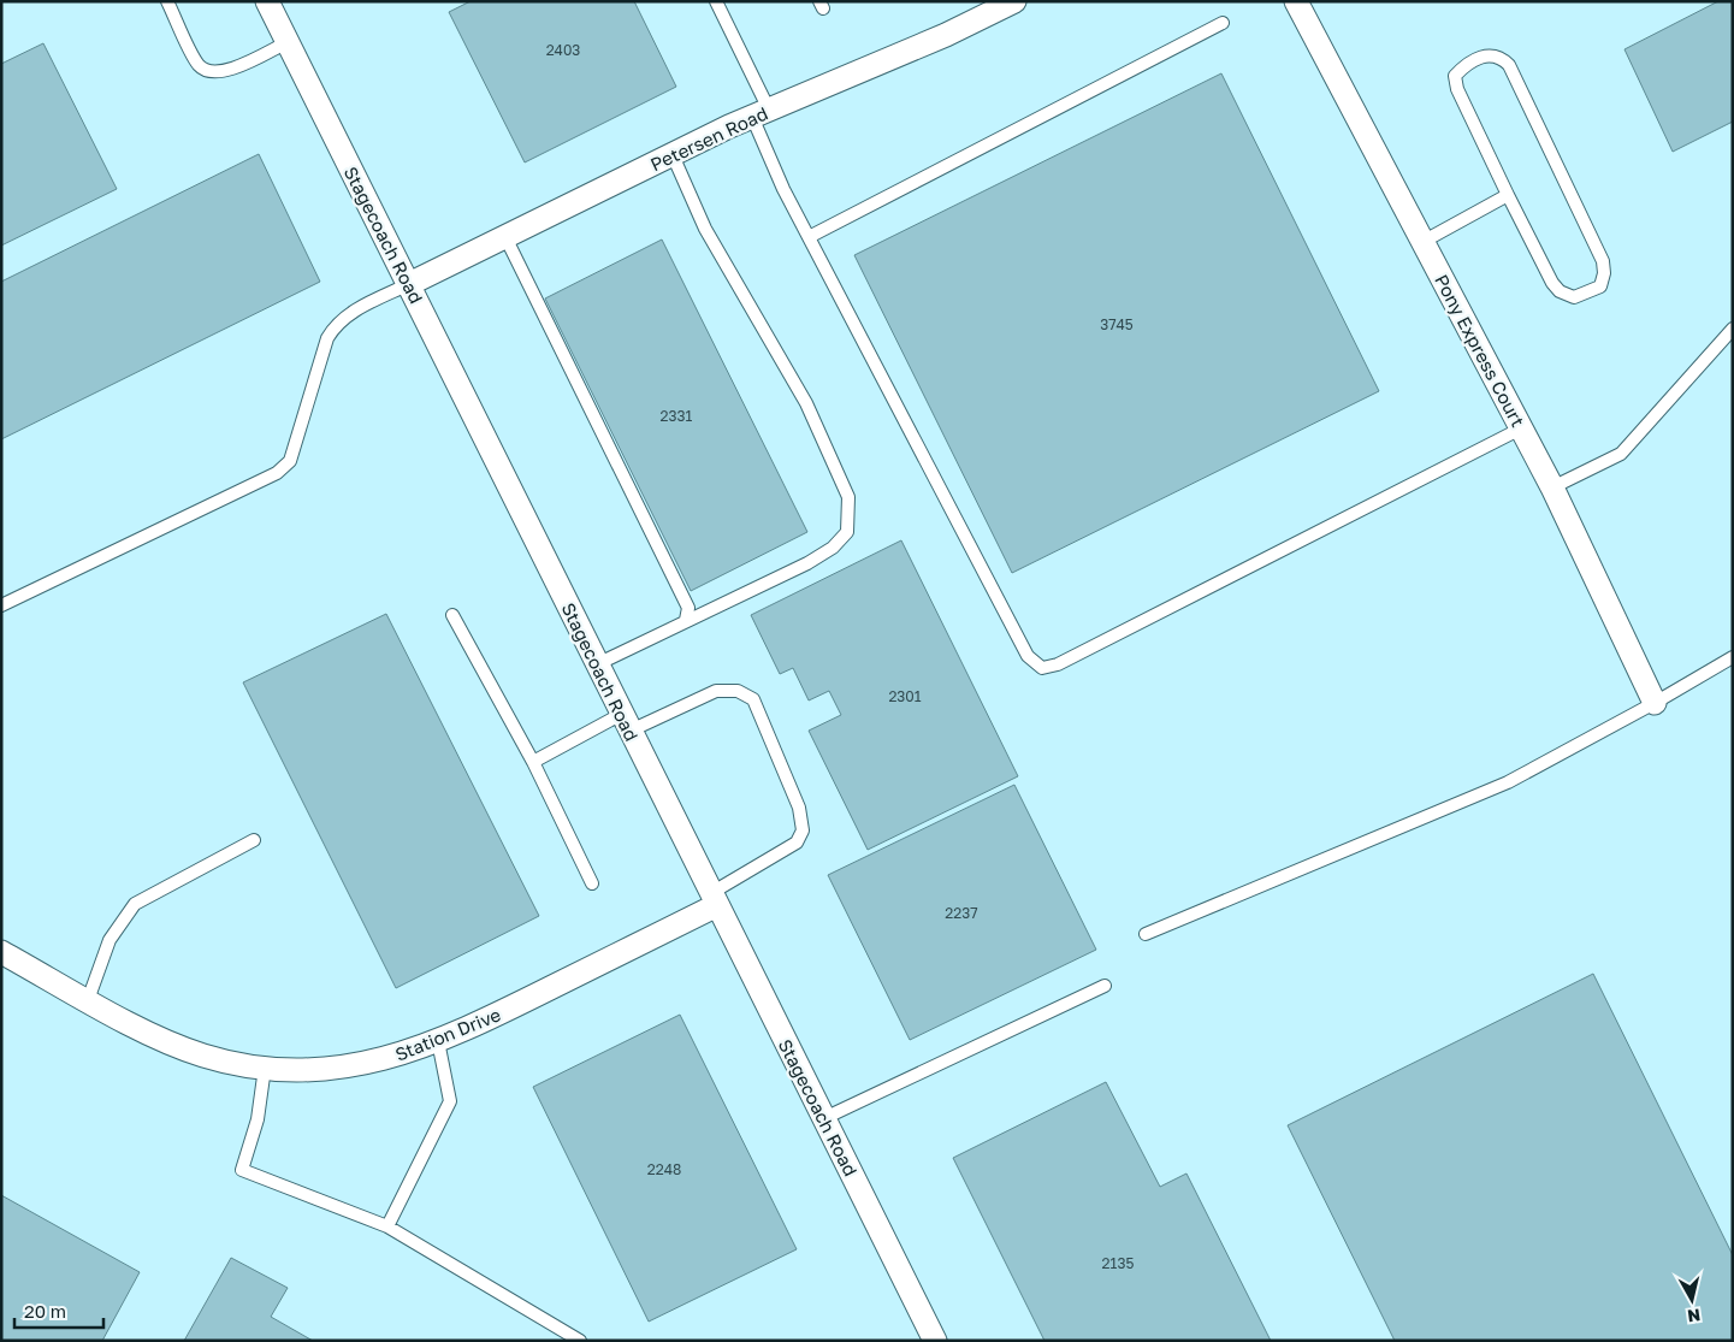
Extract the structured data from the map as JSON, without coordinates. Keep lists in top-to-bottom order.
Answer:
{
  "streets": {
    "street": [
      "Petersen Road",
      "Stagecoach Road",
      "Pony Express Court",
      "Station Drive"
    ]
  },
  "crossings": [
    ["Petersen Road", "Stagecoach Road"],
    ["Stagecoach Road", "Station Drive"]
  ],
  "house_numbers": [
    "2403",
    "3745",
    "2331",
    "2301",
    "2237",
    "2248",
    "2135"
  ],
  "scale_bar": "20 m",
  "north": "bottom"
}
